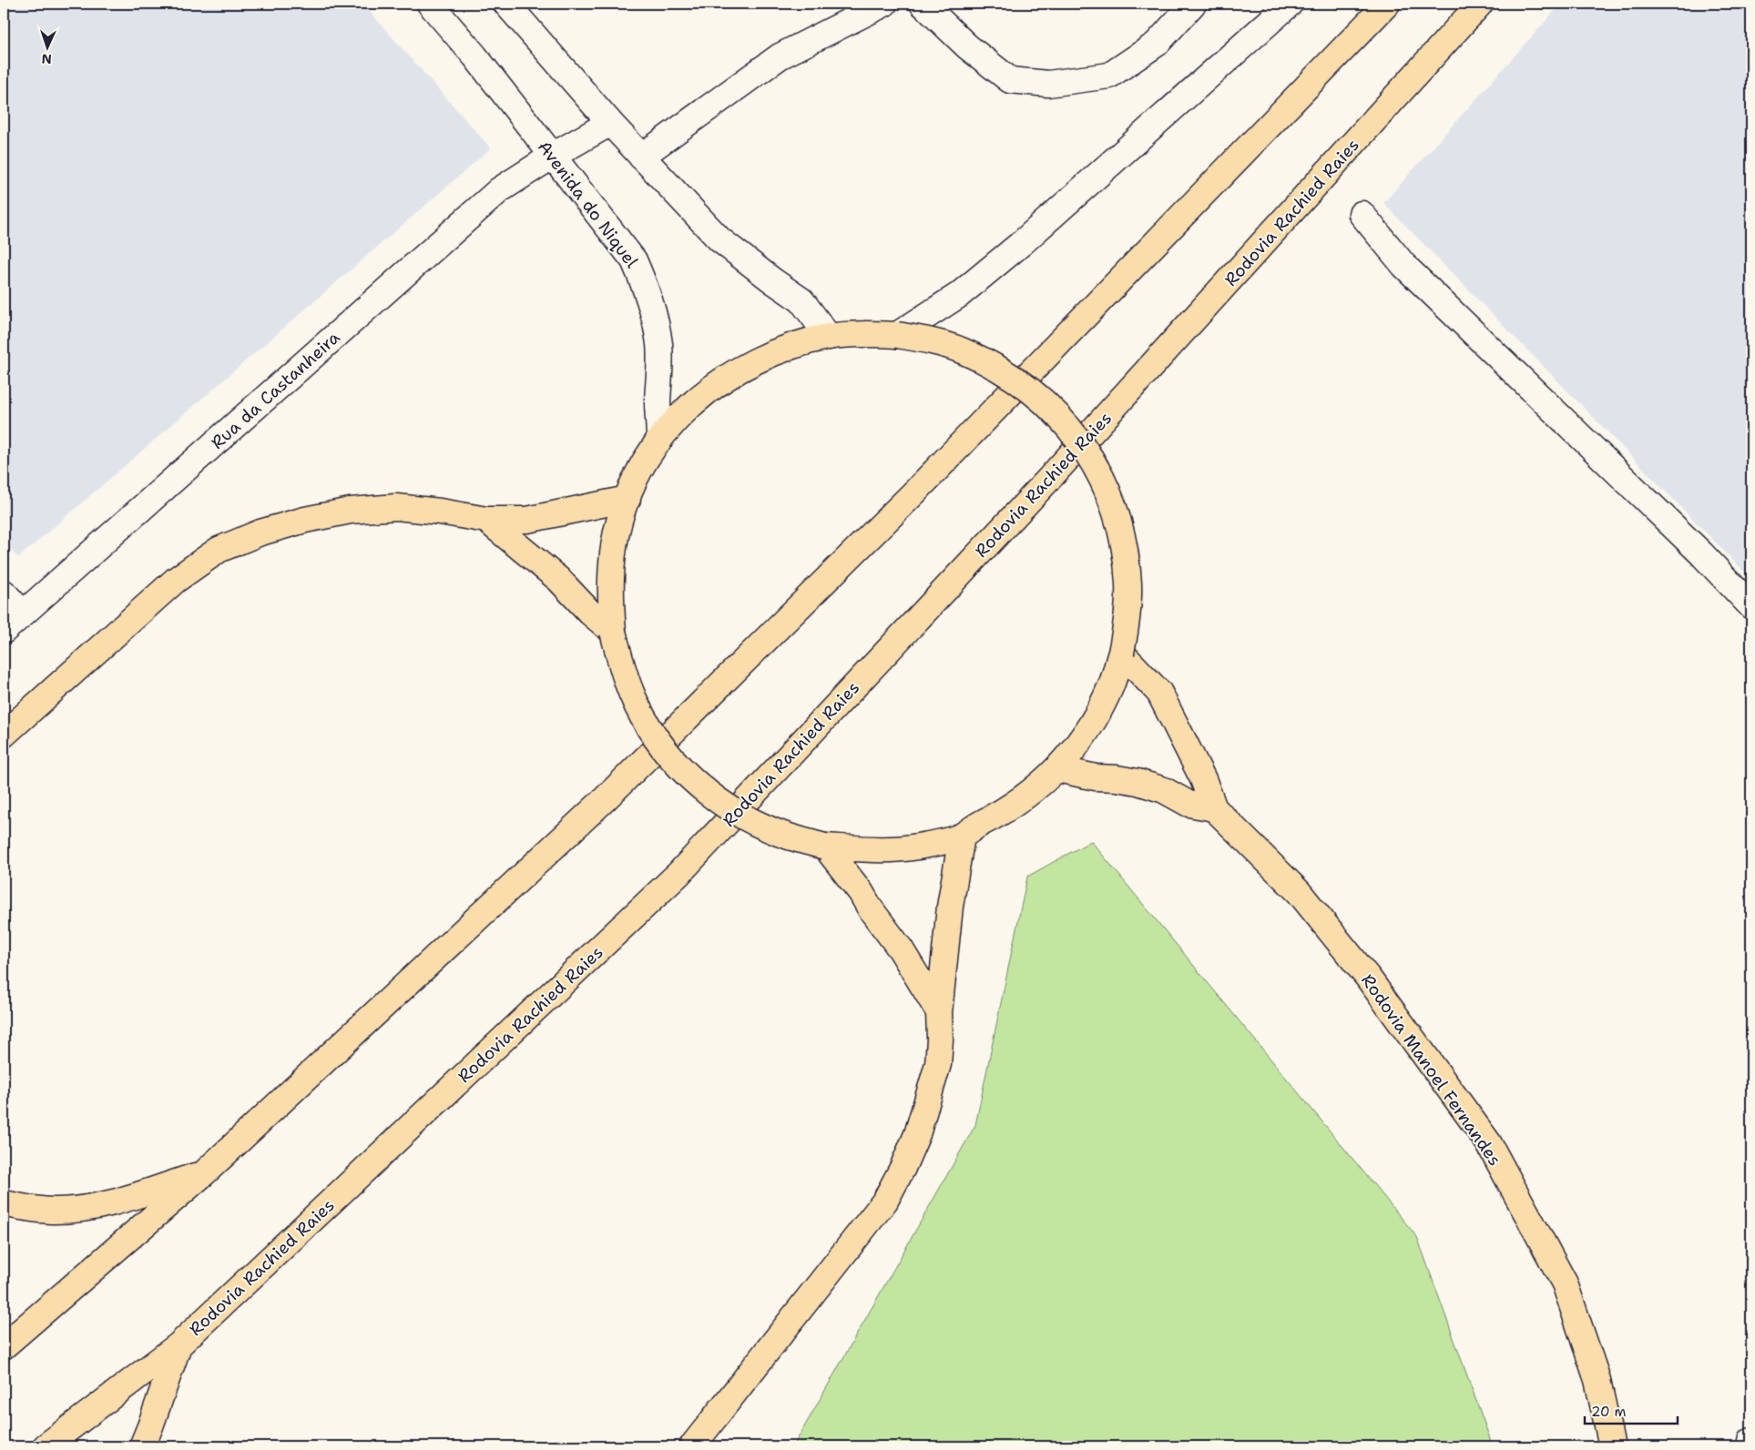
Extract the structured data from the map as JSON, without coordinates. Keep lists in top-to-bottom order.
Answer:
{
  "streets": {
    "main road": ["Rodovia Rachied Raies", "Rodovia Manoel Fernandes"],
    "street": ["Avenida do Niquel", "Rua da Castanheira"]
  },
  "crossings": [
    ["Avenida do Niquel", "Rua da Castanheira"]
  ],
  "scale_bar": "20 m",
  "north": "bottom"
}
